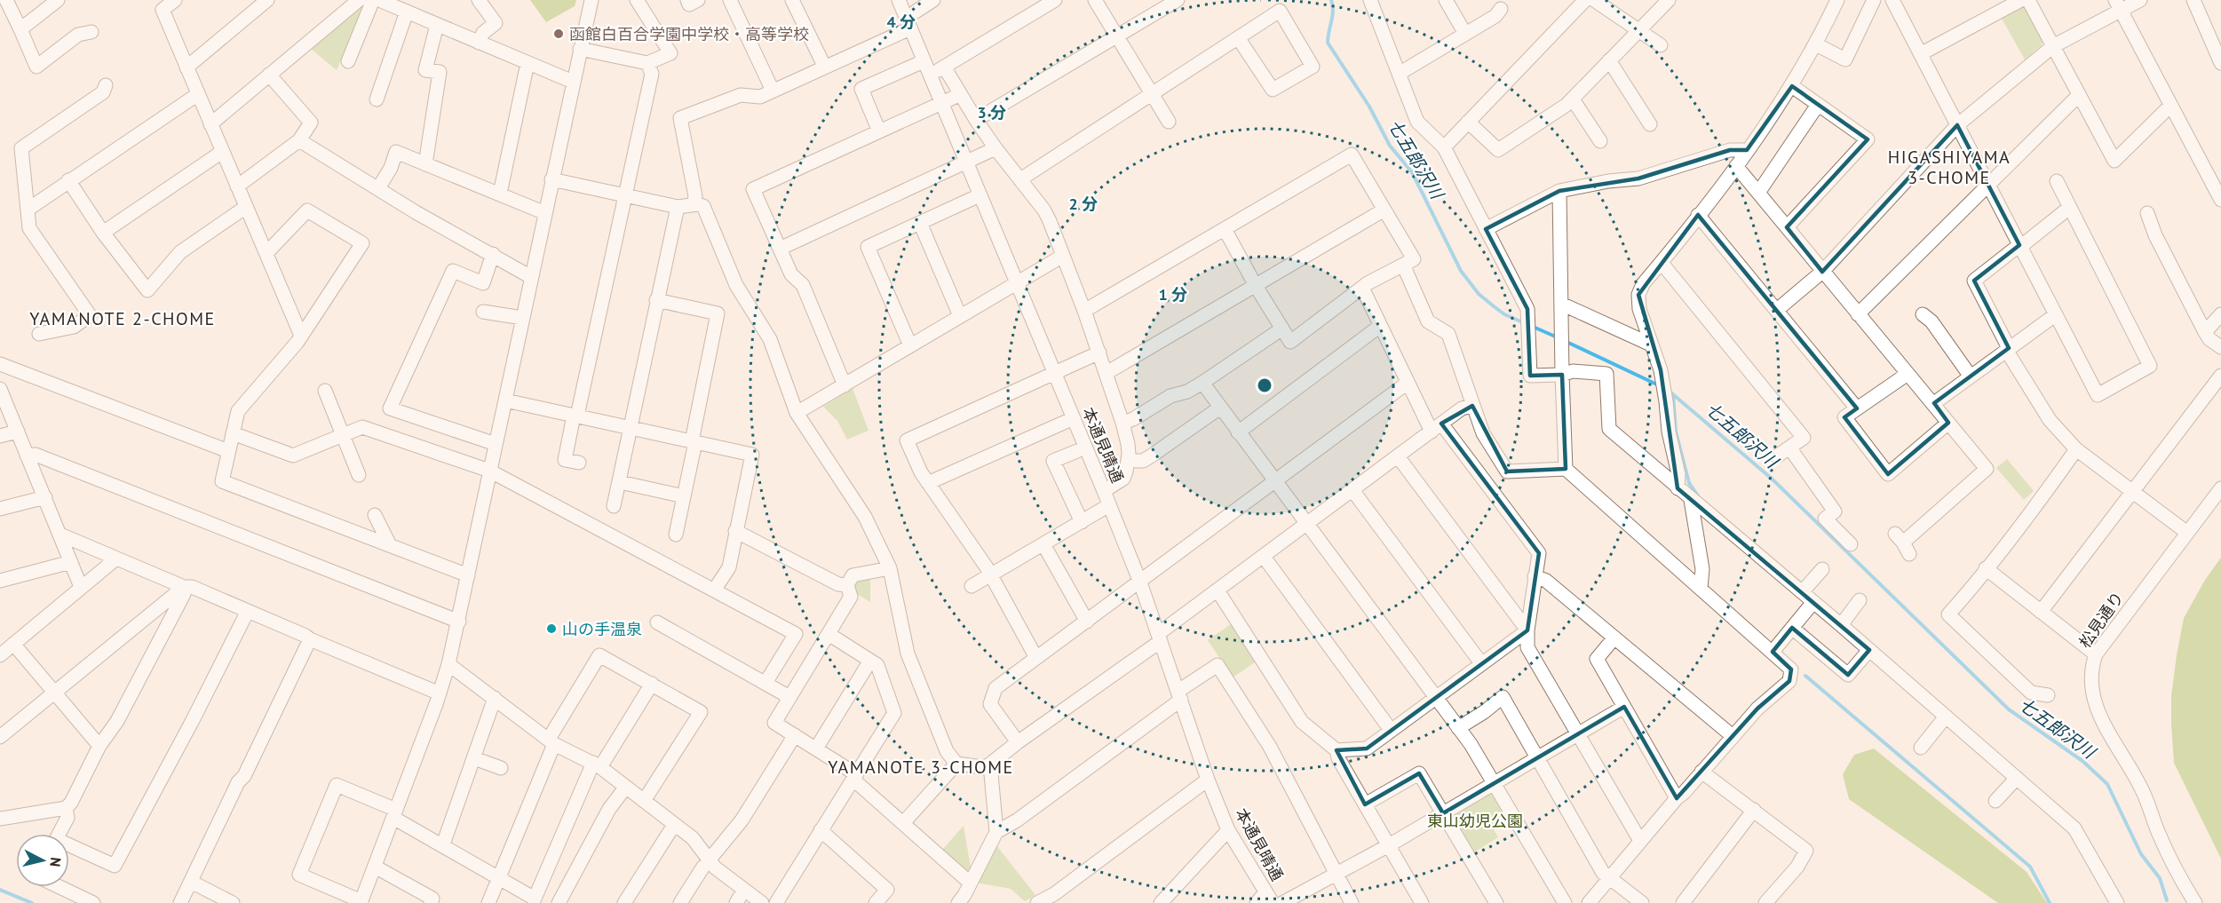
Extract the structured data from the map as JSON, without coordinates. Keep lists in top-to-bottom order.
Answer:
{
  "streets": {
    "street": ["本通見晴通", "松見通り"]
  },
  "districts": ["HIGASHIYAMA 3-CHOME", "YAMANOTE 2-CHOME", "YAMANOTE 3-CHOME"],
  "water": ["七五郎沢川"],
  "parks": ["東山幼児公園"],
  "places": ["函館白百合学園中学校・高等学校", "山の手温泉"],
  "north": "right",
  "rings": [
    "4 分",
    "3 分",
    "2 分",
    "1 分"
  ]
}
